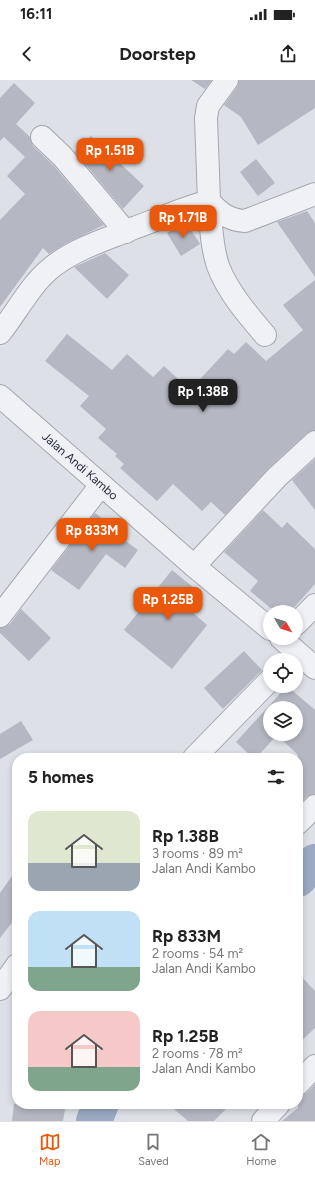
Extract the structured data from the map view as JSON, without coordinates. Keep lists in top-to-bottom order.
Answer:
{
  "streets": {
    "street": ["Jalan Andi Kambo"]
  },
  "north": "bottom right",
  "page": {
    "status": "16:11",
    "header": "Doorstep",
    "price": [
      "Rp 1.51B",
      "Rp 1.71B",
      "Rp 1.38B",
      "Rp 833M",
      "Rp 1.25B"
    ],
    "heading": "5 homes",
    "list": [
      {
        "name": "Rp 1.38B",
        "note": "3 rooms · 89 m² · Jalan Andi Kambo"
      },
      {
        "name": "Rp 833M",
        "note": "2 rooms · 54 m² · Jalan Andi Kambo"
      },
      {
        "name": "Rp 1.25B",
        "note": "2 rooms · 78 m² · Jalan Andi Kambo"
      }
    ],
    "tabs": ["Map", "Saved", "Home"]
  }
}
